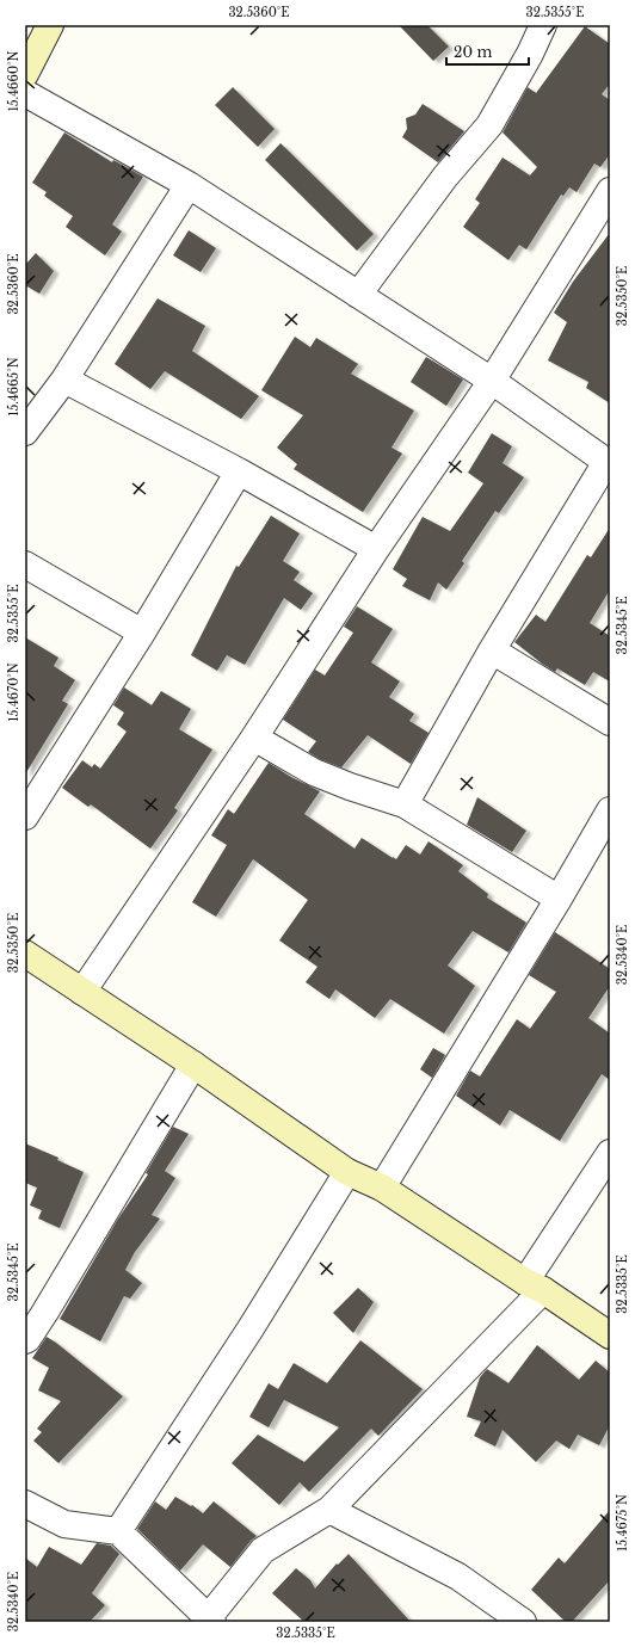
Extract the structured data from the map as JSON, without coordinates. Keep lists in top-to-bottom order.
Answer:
{
  "scale_bar": "20 m",
  "coordinates": [
    "32.5360°E",
    "32.5355°E",
    "15.4660°N",
    "32.5350°E",
    "15.4665°N",
    "32.5345°E",
    "15.4670°N",
    "32.5340°E",
    "32.5335°E",
    "15.4675°N"
  ]
}
